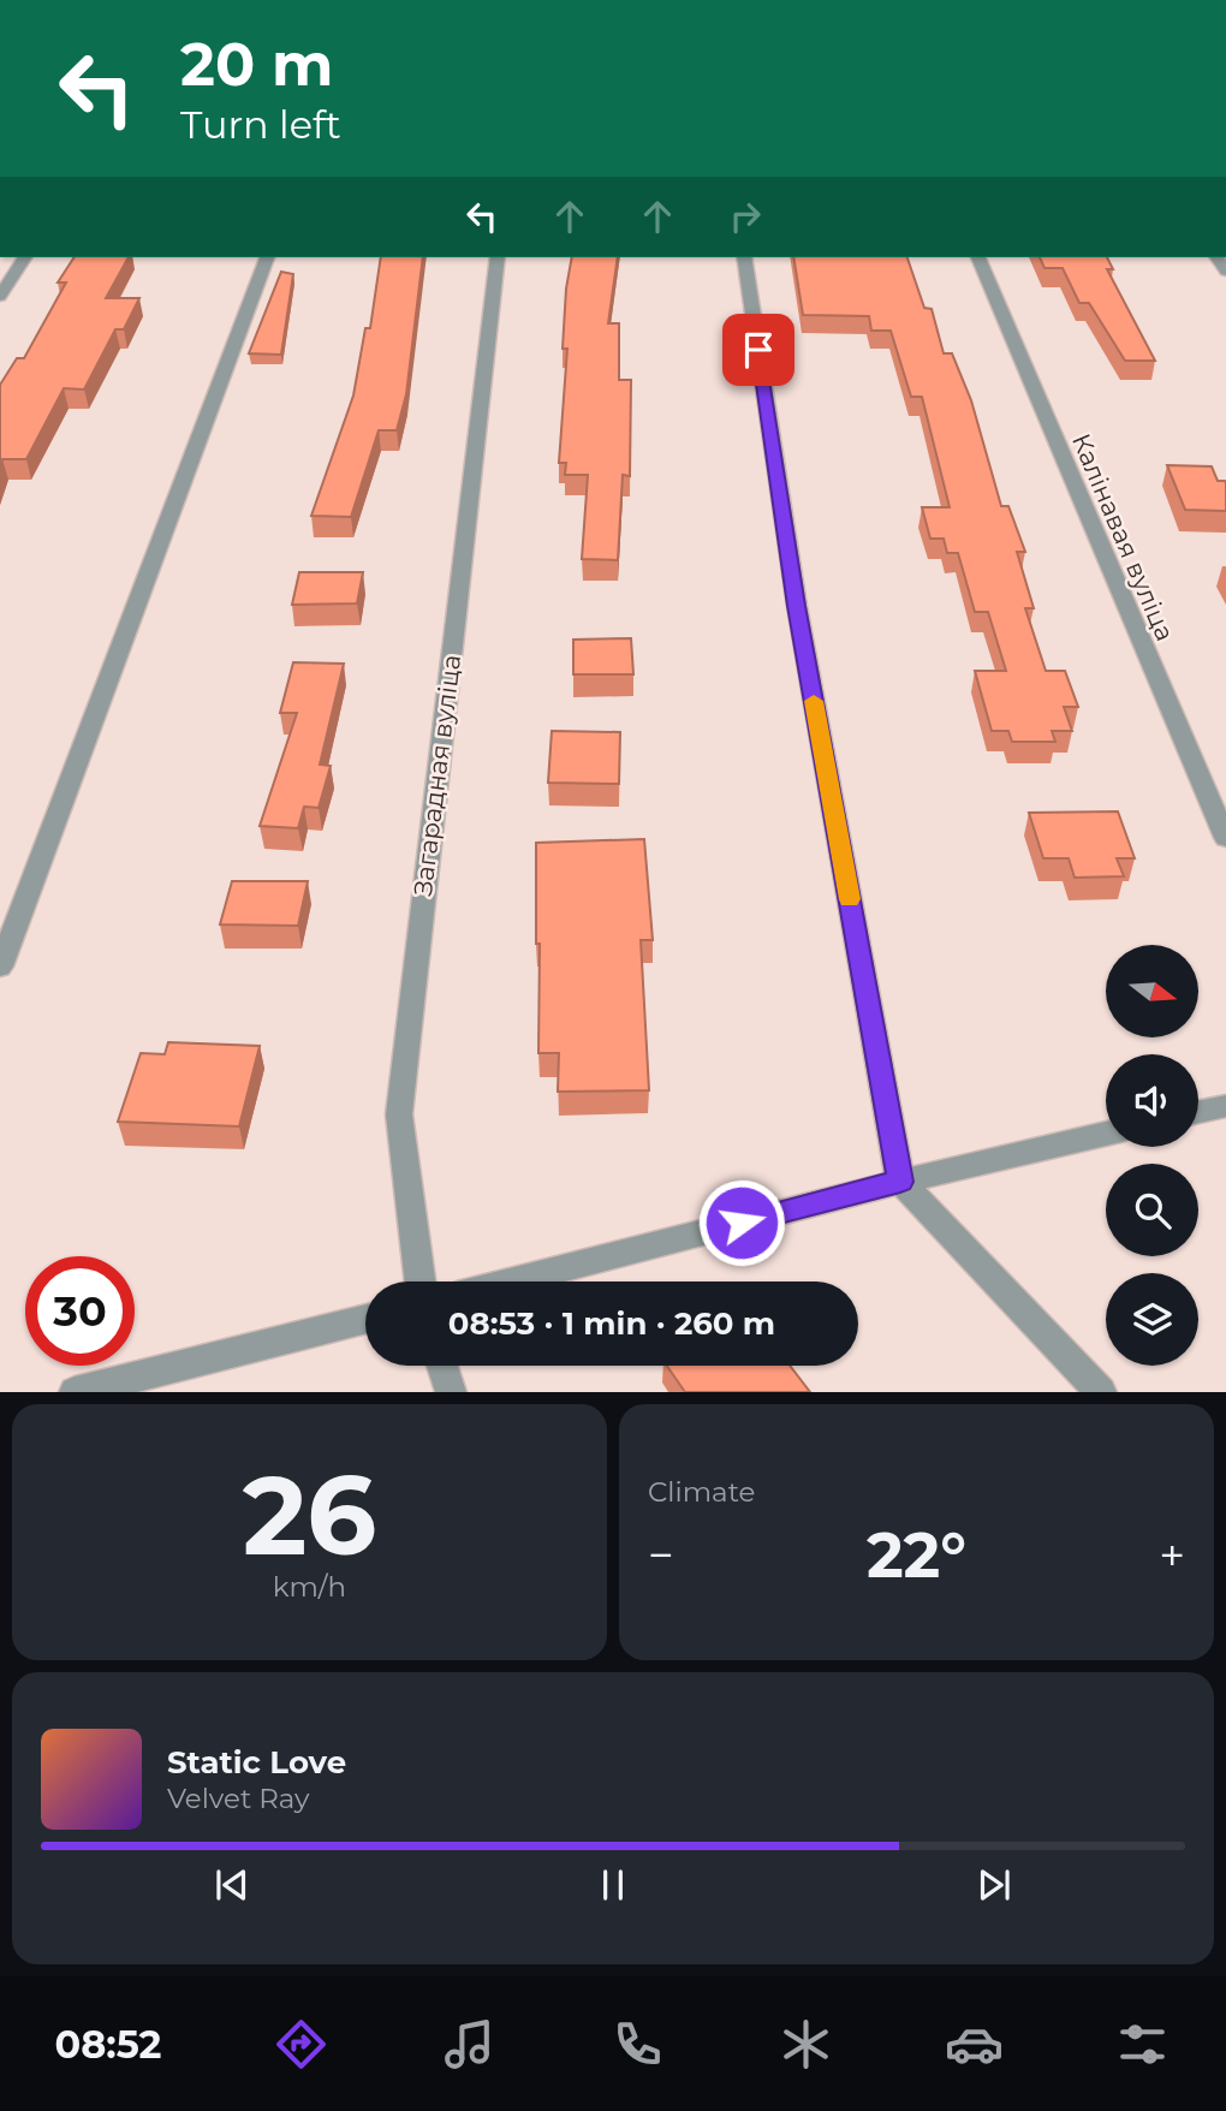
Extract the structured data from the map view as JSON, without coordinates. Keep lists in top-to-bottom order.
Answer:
{
  "streets": {
    "street": ["Калінавая вуліца", "Загарадная вуліца"]
  },
  "north": "right",
  "page": {
    "turn": ["20 m", "Turn left"],
    "limit": "30",
    "trip": "08:53 · 1 min · 260 m",
    "tile": [
      ["26", "km/h"],
      "Climate"
    ],
    "heat": ["−", "22°", "+"],
    "song": ["Static Love", "Velvet Ray"],
    "tabs": "08:52"
  }
}
